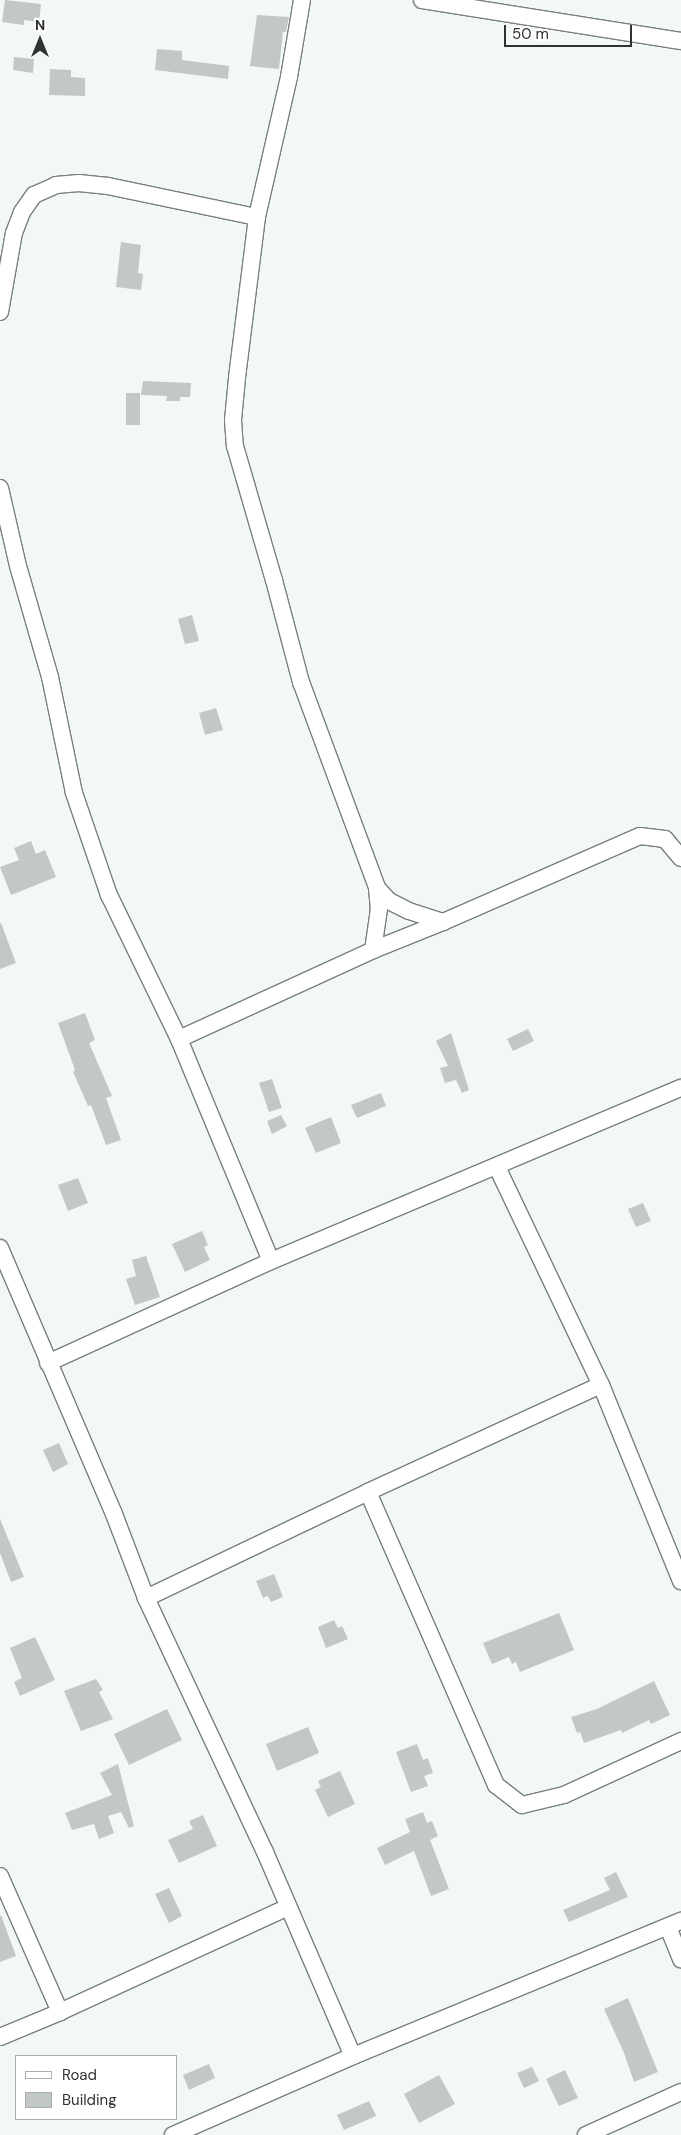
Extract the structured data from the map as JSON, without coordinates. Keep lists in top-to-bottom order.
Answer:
{
  "legend": ["Road", "Building"],
  "scale_bar": "50 m",
  "north": "top"
}
